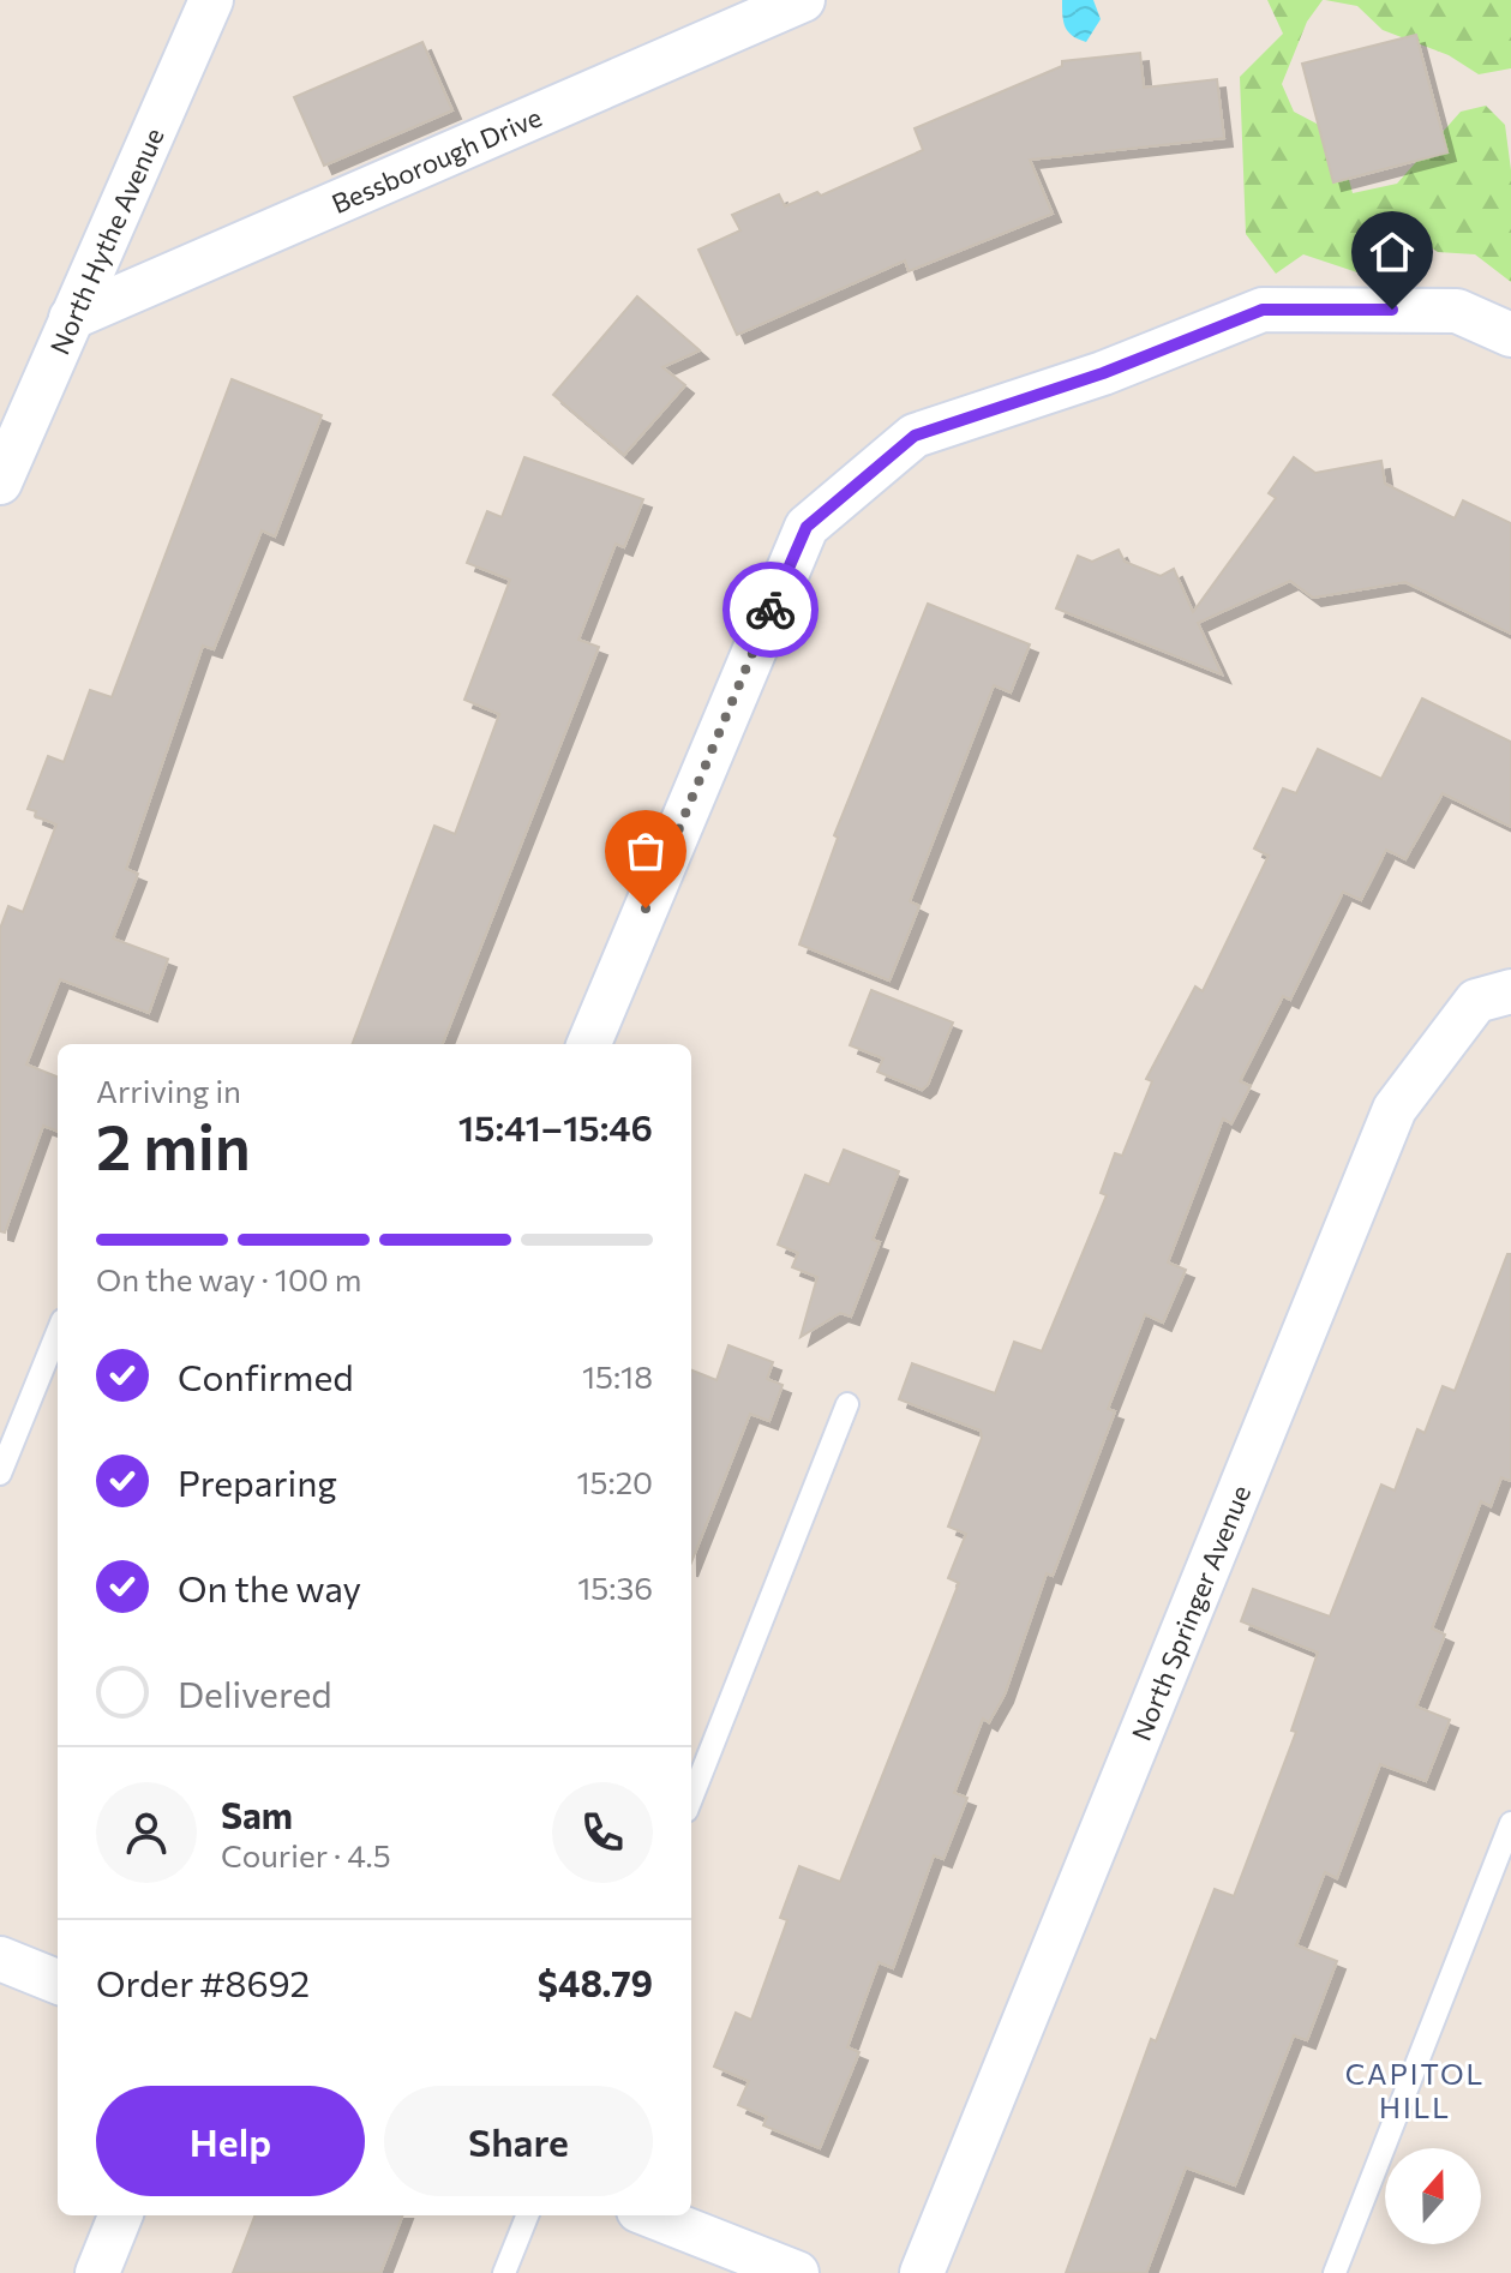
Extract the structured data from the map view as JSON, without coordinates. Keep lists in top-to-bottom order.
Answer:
{
  "streets": {
    "street": ["Bessborough Drive", "North Hythe Avenue", "North Springer Avenue"]
  },
  "crossings": [
    ["Bessborough Drive", "North Hythe Avenue"]
  ],
  "districts": ["CAPITOL HILL"],
  "north": "top",
  "page": {
    "heading": ["2 min", "Arriving in", "15:41–15:46"],
    "panel": [
      "Sam",
      "Courier · 4.5",
      "Order #8692",
      "$48.79"
    ],
    "bar": "On the way · 100 m",
    "list": [
      ["Confirmed", "15:18"],
      ["Preparing", "15:20"],
      ["On the way", "15:36"],
      "Delivered"
    ],
    "buttons": ["Help", "Share"]
  }
}
